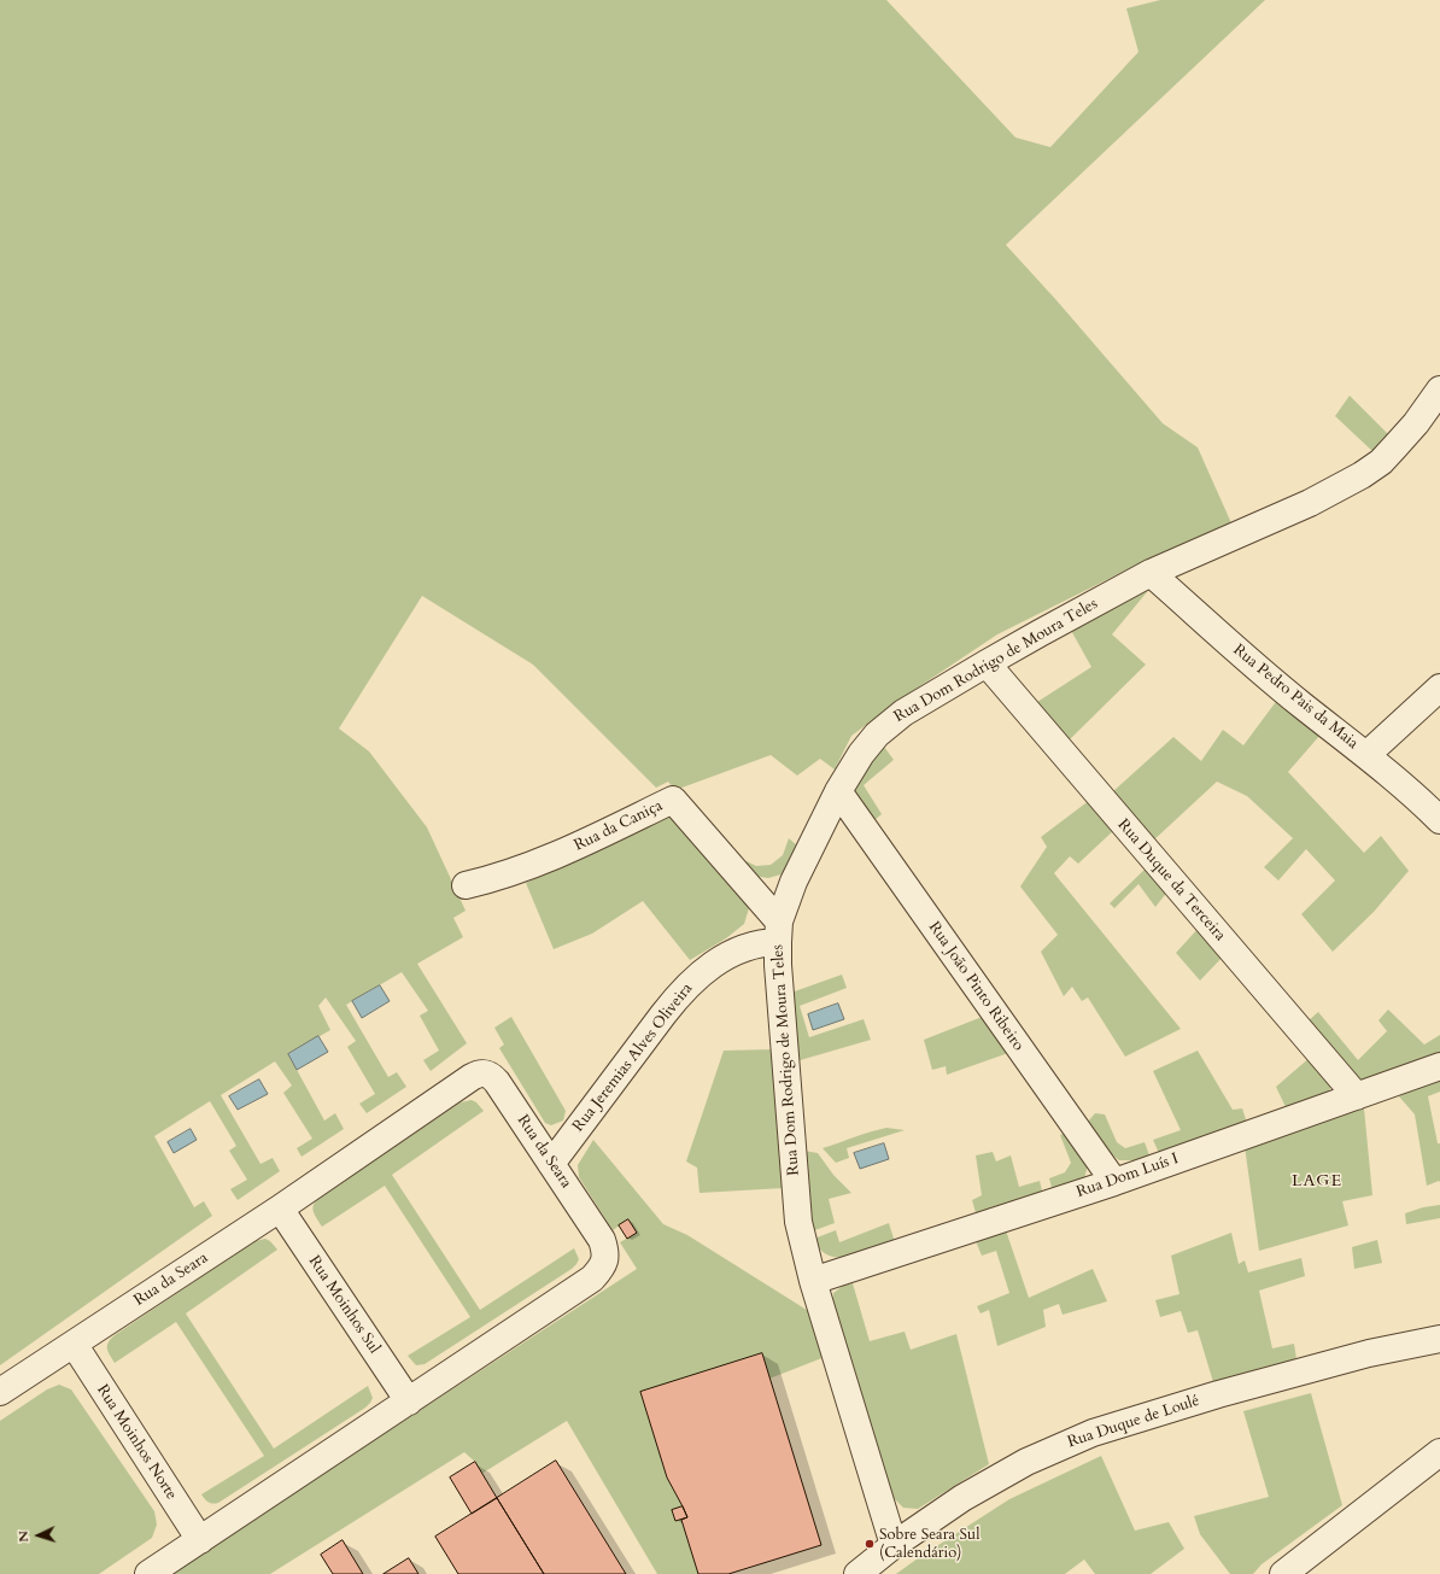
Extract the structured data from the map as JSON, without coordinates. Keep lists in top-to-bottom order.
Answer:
{
  "streets": {
    "street": [
      "Rua Dom Rodrigo de Moura Teles",
      "Rua Pedro Pais da Maia",
      "Rua da Caniça",
      "Rua Duque da Terceira",
      "Rua João Pinto Ribeiro",
      "Rua Jeremias Alves Oliveira",
      "Rua da Seara",
      "Rua Dom Luís I",
      "Rua Moinhos Sul",
      "Rua Duque de Loulé",
      "Rua Moinhos Norte"
    ]
  },
  "crossings": [
    ["Rua Dom Rodrigo de Moura Teles", "Rua Pedro Pais da Maia"],
    ["Rua Dom Rodrigo de Moura Teles", "Rua da Caniça"],
    ["Rua Dom Rodrigo de Moura Teles", "Rua Duque da Terceira"],
    ["Rua Dom Rodrigo de Moura Teles", "Rua João Pinto Ribeiro"],
    ["Rua Dom Rodrigo de Moura Teles", "Rua Jeremias Alves Oliveira"],
    ["Rua Dom Rodrigo de Moura Teles", "Rua Dom Luís I"],
    ["Rua Dom Rodrigo de Moura Teles", "Rua Duque de Loulé"],
    ["Rua da Caniça", "Rua Jeremias Alves Oliveira"],
    ["Rua Duque da Terceira", "Rua Dom Luís I"],
    ["Rua João Pinto Ribeiro", "Rua Dom Luís I"],
    ["Rua Jeremias Alves Oliveira", "Rua da Seara"],
    ["Rua da Seara", "Rua Moinhos Sul"],
    ["Rua da Seara", "Rua Moinhos Norte"]
  ],
  "districts": ["LAGE"],
  "places": ["Sobre Seara Sul (Calendário)"],
  "north": "left"
}
